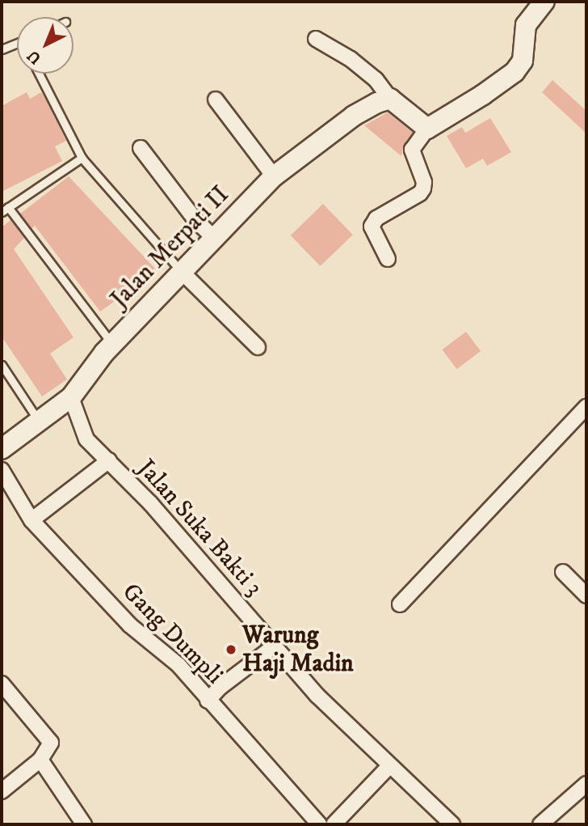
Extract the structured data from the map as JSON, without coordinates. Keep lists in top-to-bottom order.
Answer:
{
  "streets": {
    "street": ["Jalan Merpati II", "Jalan Suka Bakti 3", "Gang Dumpli"]
  },
  "crossings": [
    ["Jalan Merpati II", "Jalan Suka Bakti 3"]
  ],
  "places": ["Warung Haji Madin"],
  "north": "bottom left"
}
